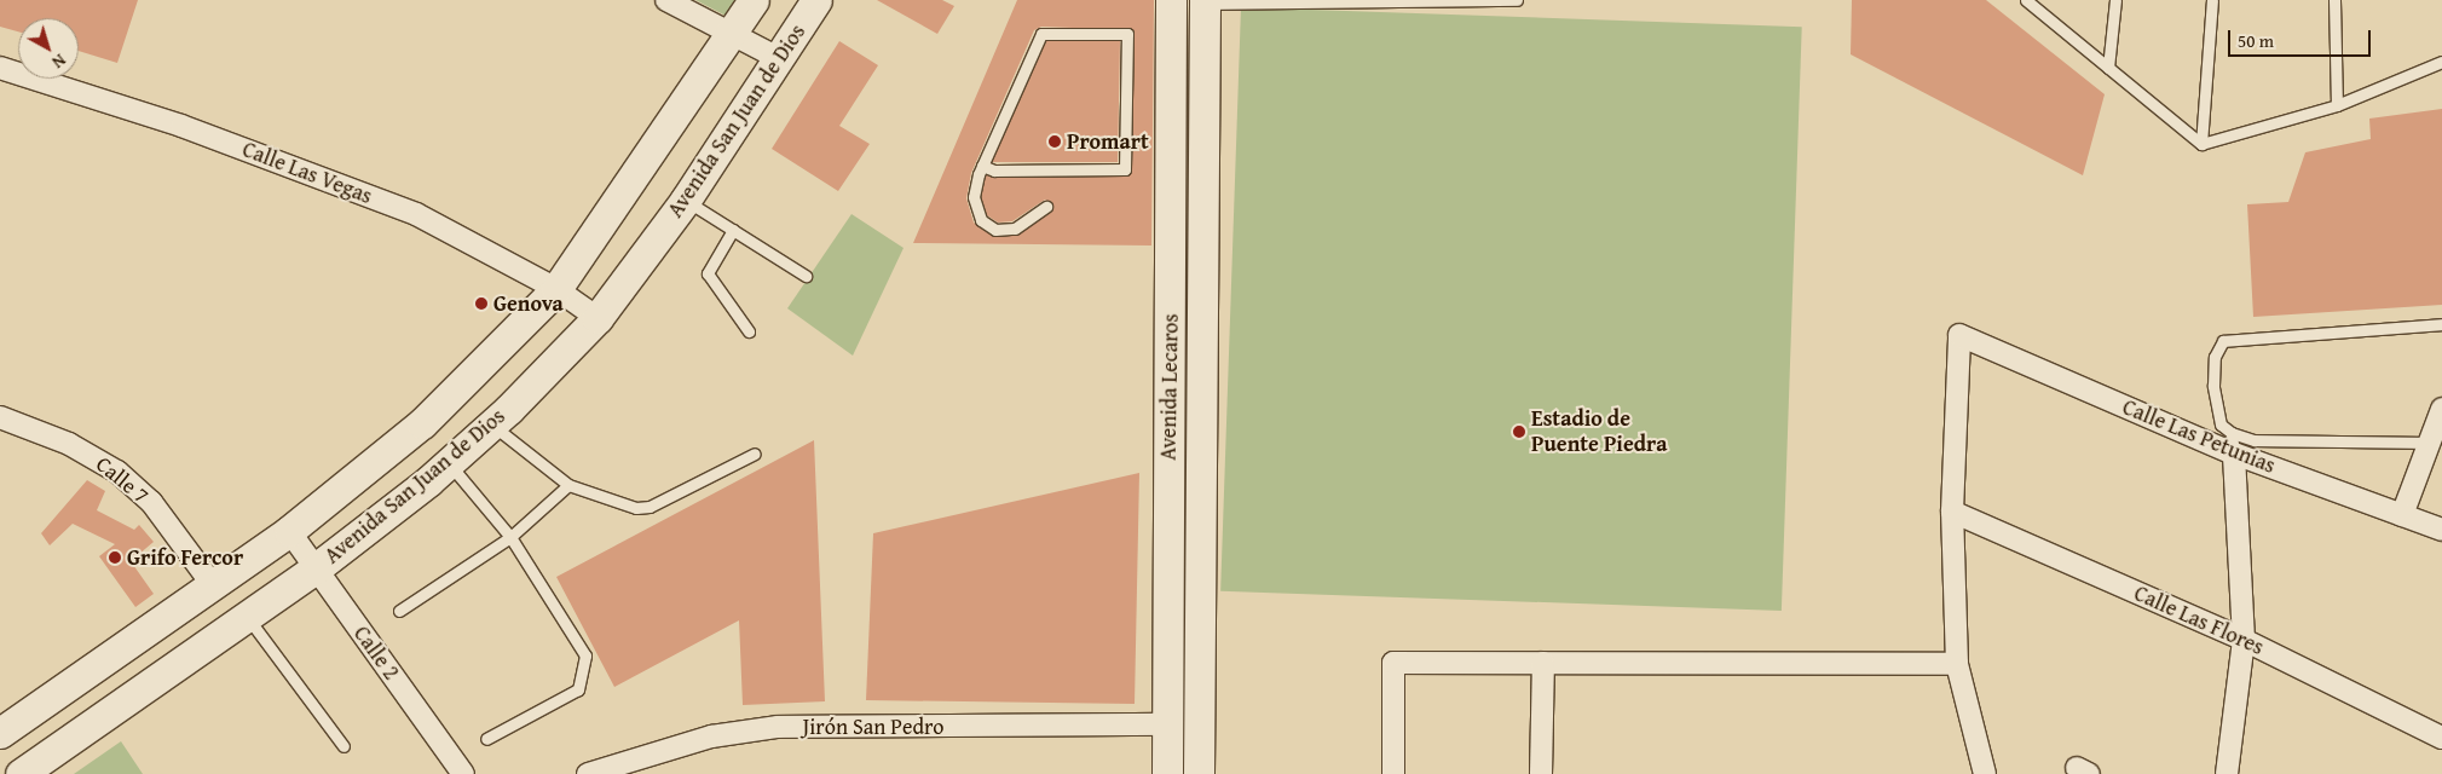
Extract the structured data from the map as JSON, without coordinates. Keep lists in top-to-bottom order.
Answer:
{
  "streets": {
    "main road": ["Avenida San Juan de Dios", "Avenida Lecaros"],
    "street": [
      "Calle Las Vegas",
      "Calle Las Petunias",
      "Calle 7",
      "Calle Las Flores",
      "Calle 2",
      "Jirón San Pedro"
    ]
  },
  "crossings": [
    ["Avenida San Juan de Dios", "Calle Las Vegas"],
    ["Avenida San Juan de Dios", "Calle 7"],
    ["Avenida San Juan de Dios", "Calle 2"],
    ["Avenida Lecaros", "Jirón San Pedro"],
    ["Calle Las Petunias", "Calle Las Flores"]
  ],
  "places": [
    "Promart",
    "Genova",
    "Estadio de Puente Piedra",
    "Grifo Fercor"
  ],
  "scale_bar": "50 m",
  "north": "bottom right"
}
